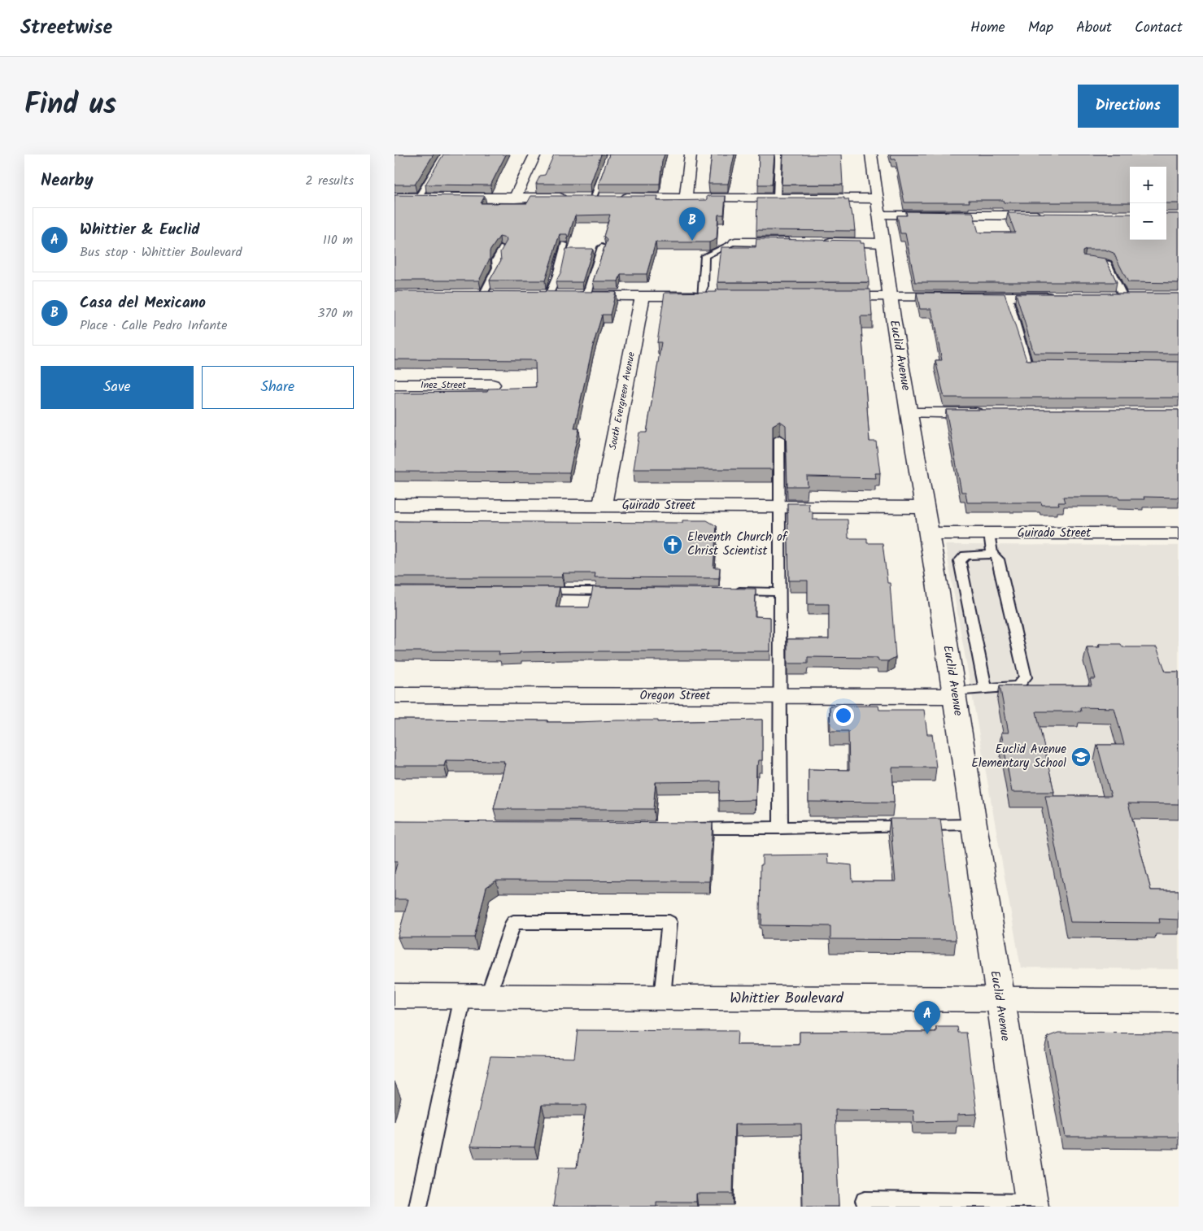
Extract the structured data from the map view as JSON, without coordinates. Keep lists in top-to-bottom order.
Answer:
{
  "streets": {
    "street": [
      "Euclid Avenue",
      "Inez Street",
      "South Evergreen Avenue",
      "Guirado Street",
      "Oregon Street",
      "Whittier Boulevard"
    ]
  },
  "crossings": [
    ["Euclid Avenue", "Guirado Street"],
    ["Euclid Avenue", "Oregon Street"],
    ["Euclid Avenue", "Whittier Boulevard"],
    ["South Evergreen Avenue", "Guirado Street"]
  ],
  "places": {
    "church": ["Eleventh Church of Christ Scientist"],
    "school or university": ["Euclid Avenue Elementary School"]
  },
  "page": {
    "header": "Streetwise",
    "nav": [
      "Home",
      "Map",
      "About",
      "Contact"
    ],
    "title": "Find us",
    "buttons": [
      "Directions",
      ["Save", "Share"]
    ],
    "heading": ["Nearby", "2 results"],
    "map_buttons": ["+", "−"],
    "list": [
      {
        "mark": "A",
        "name": "Whittier & Euclid",
        "note": "Bus stop · Whittier Boulevard",
        "value": "110 m"
      },
      {
        "mark": "B",
        "name": "Casa del Mexicano",
        "note": "Place · Calle Pedro Infante",
        "value": "370 m"
      }
    ],
    "pins": ["B", "A"]
  }
}
